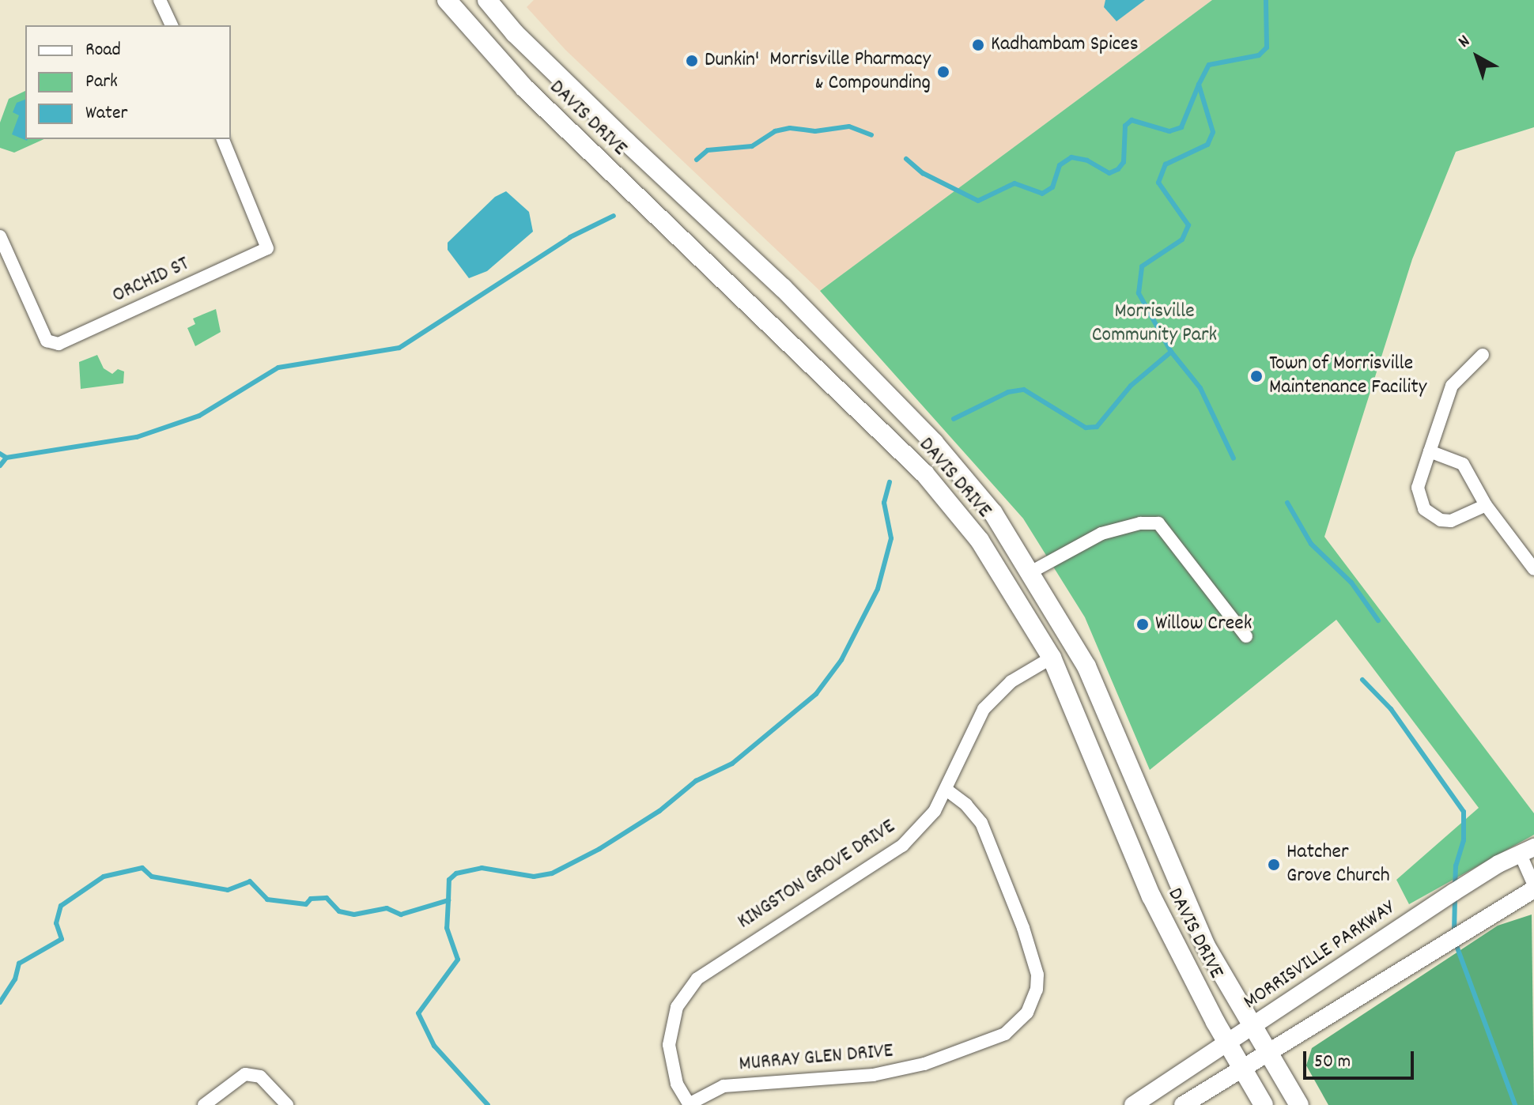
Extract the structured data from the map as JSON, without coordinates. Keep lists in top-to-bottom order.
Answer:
{
  "streets": {
    "main road": ["DAVIS DRIVE", "MORRISVILLE PARKWAY"],
    "street": ["ORCHID ST", "KINGSTON GROVE DRIVE", "MURRAY GLEN DRIVE"]
  },
  "crossings": [
    ["DAVIS DRIVE", "KINGSTON GROVE DRIVE"],
    ["DAVIS DRIVE", "MORRISVILLE PARKWAY"],
    ["KINGSTON GROVE DRIVE", "MURRAY GLEN DRIVE"]
  ],
  "parks": ["Morrisville Community Park"],
  "places": [
    "Kadhambam Spices",
    "Dunkin'",
    "Morrisville Pharmacy & Compounding",
    "Town of Morrisville Maintenance Facility",
    "Willow Creek",
    "Hatcher Grove Church"
  ],
  "legend": ["Road", "Park", "Water"],
  "scale_bar": "50 m",
  "north": "top left"
}
